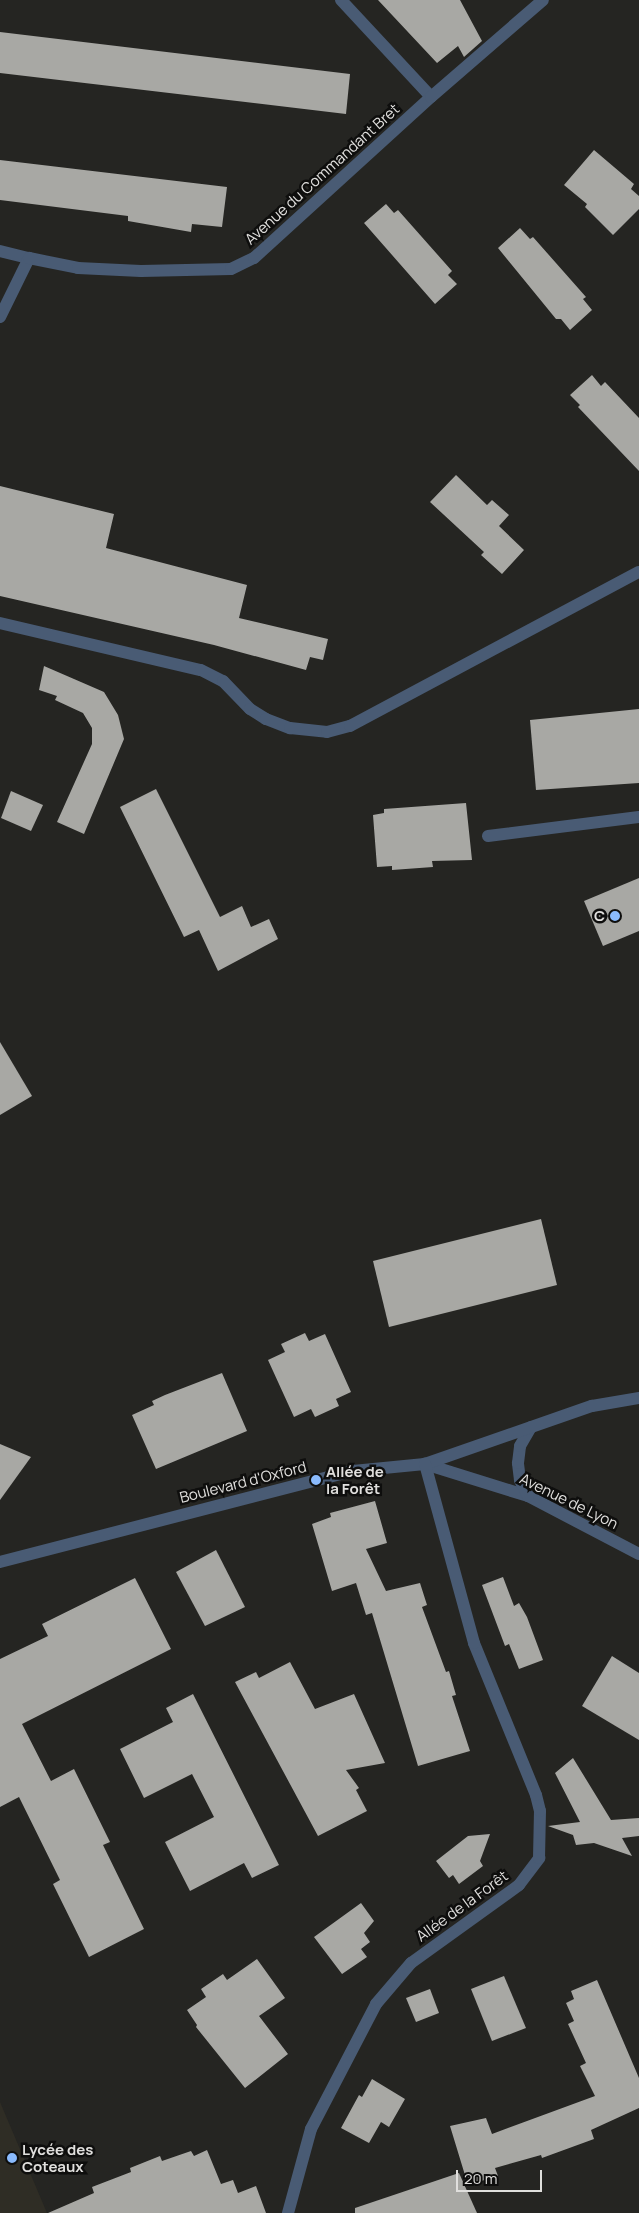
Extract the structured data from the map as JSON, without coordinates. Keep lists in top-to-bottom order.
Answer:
{
  "streets": {
    "street": [
      "Avenue du Commandant Bret",
      "Boulevard d'Oxford",
      "Avenue de Lyon",
      "Allée de la Forêt"
    ]
  },
  "crossings": [
    ["Boulevard d'Oxford", "Avenue de Lyon"],
    ["Boulevard d'Oxford", "Allée de la Forêt"],
    ["Avenue de Lyon", "Allée de la Forêt"]
  ],
  "places": ["C", "Allée de la Forêt", "Lycée des Coteaux"],
  "scale_bar": "20 m"
}
